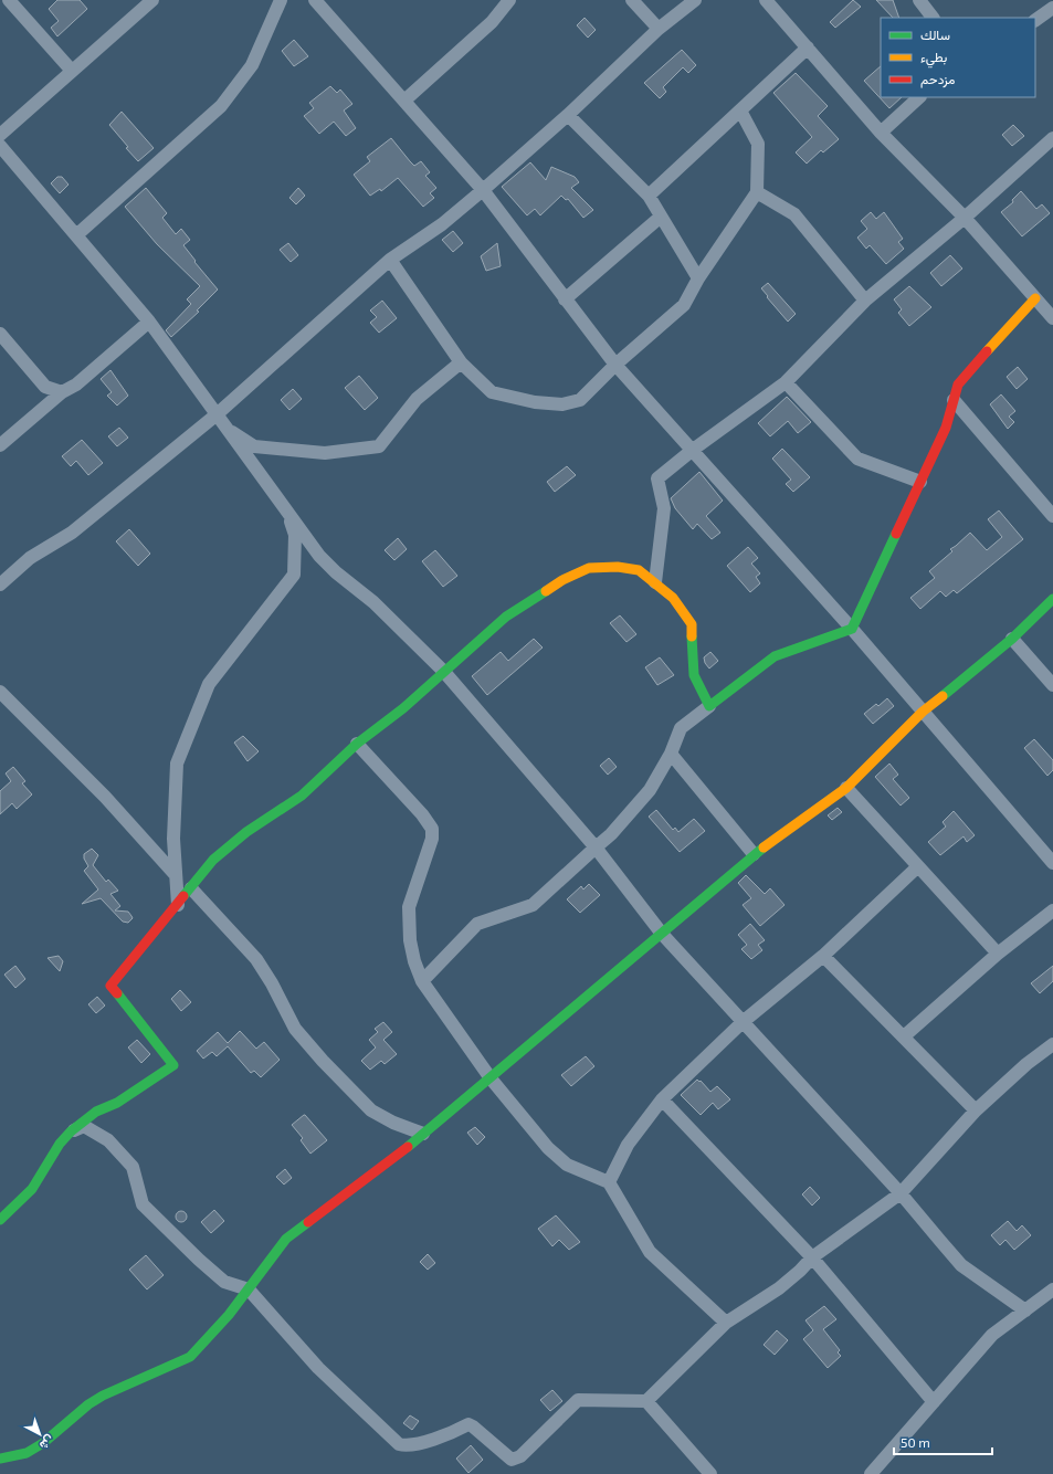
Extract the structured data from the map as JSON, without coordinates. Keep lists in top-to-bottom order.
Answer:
{
  "legend": ["سالك", "بطيء", "مزدحم"],
  "scale_bar": "50 m",
  "north": "bottom right"
}
